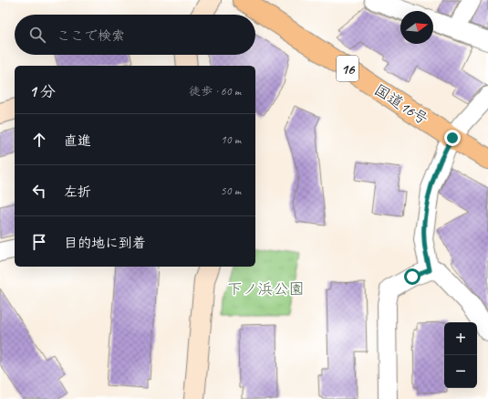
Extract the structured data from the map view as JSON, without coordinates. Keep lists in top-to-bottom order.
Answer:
{
  "streets": {
    "highway": ["16", "国道16号"]
  },
  "parks": ["下ノ浜公園"],
  "north": "right",
  "page": {
    "search": "ここで検索",
    "heading": ["1 分", "徒歩 · 60 m"],
    "list": [
      ["直進", "10 m"],
      ["左折", "50 m"],
      "目的地に到着"
    ],
    "map_buttons": ["+", "−"]
  }
}
